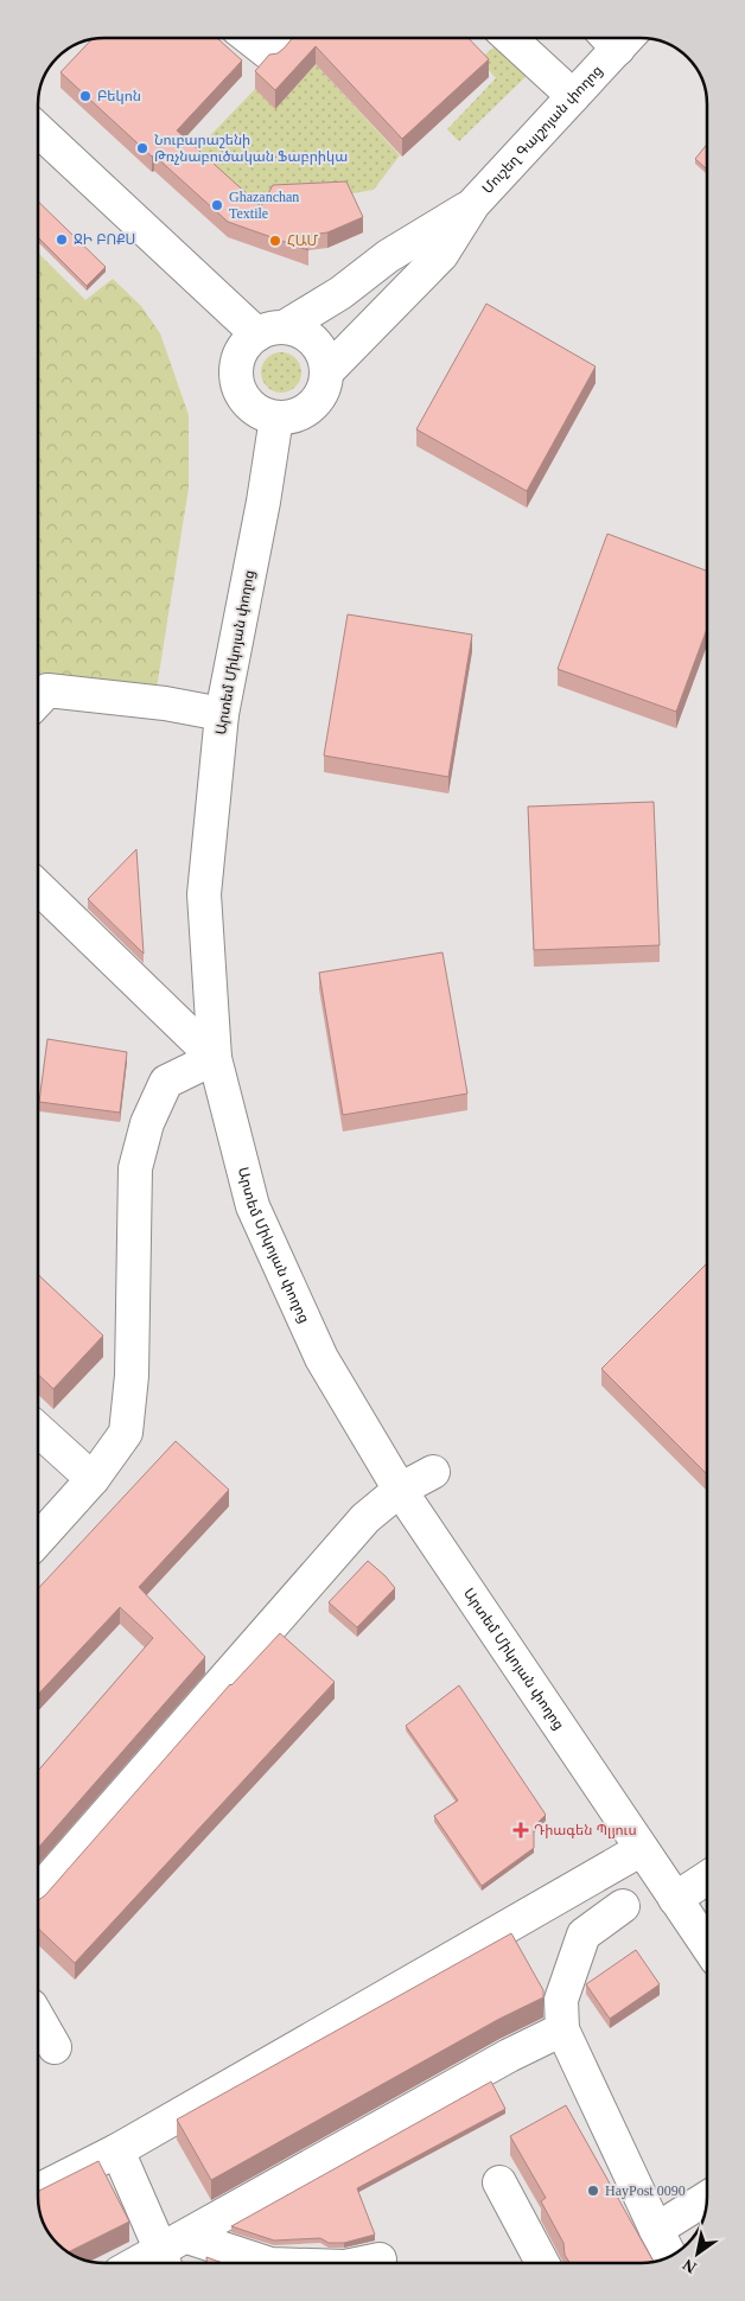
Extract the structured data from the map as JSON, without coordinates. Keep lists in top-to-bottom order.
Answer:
{
  "streets": {
    "main road": ["Մուշեղ Գալշոյան փողոց", "Արտեմ Միկոյան փողոց"]
  },
  "crossings": [
    ["Մուշեղ Գալշոյան փողոց", "Արտեմ Միկոյան փողոց"]
  ],
  "places": {
    "other": [
      "Բեկոն",
      "Նուբարաշենի Թռչնաբուծական Ֆաբրիկա",
      "Ghazanchan Textile",
      "ՋԻ ԲՈՔՍ",
      "ՀԱՄ",
      "HayPost 0090"
    ],
    "health": ["Դիագեն Պլյուս"]
  },
  "north": "bottom left"
}
